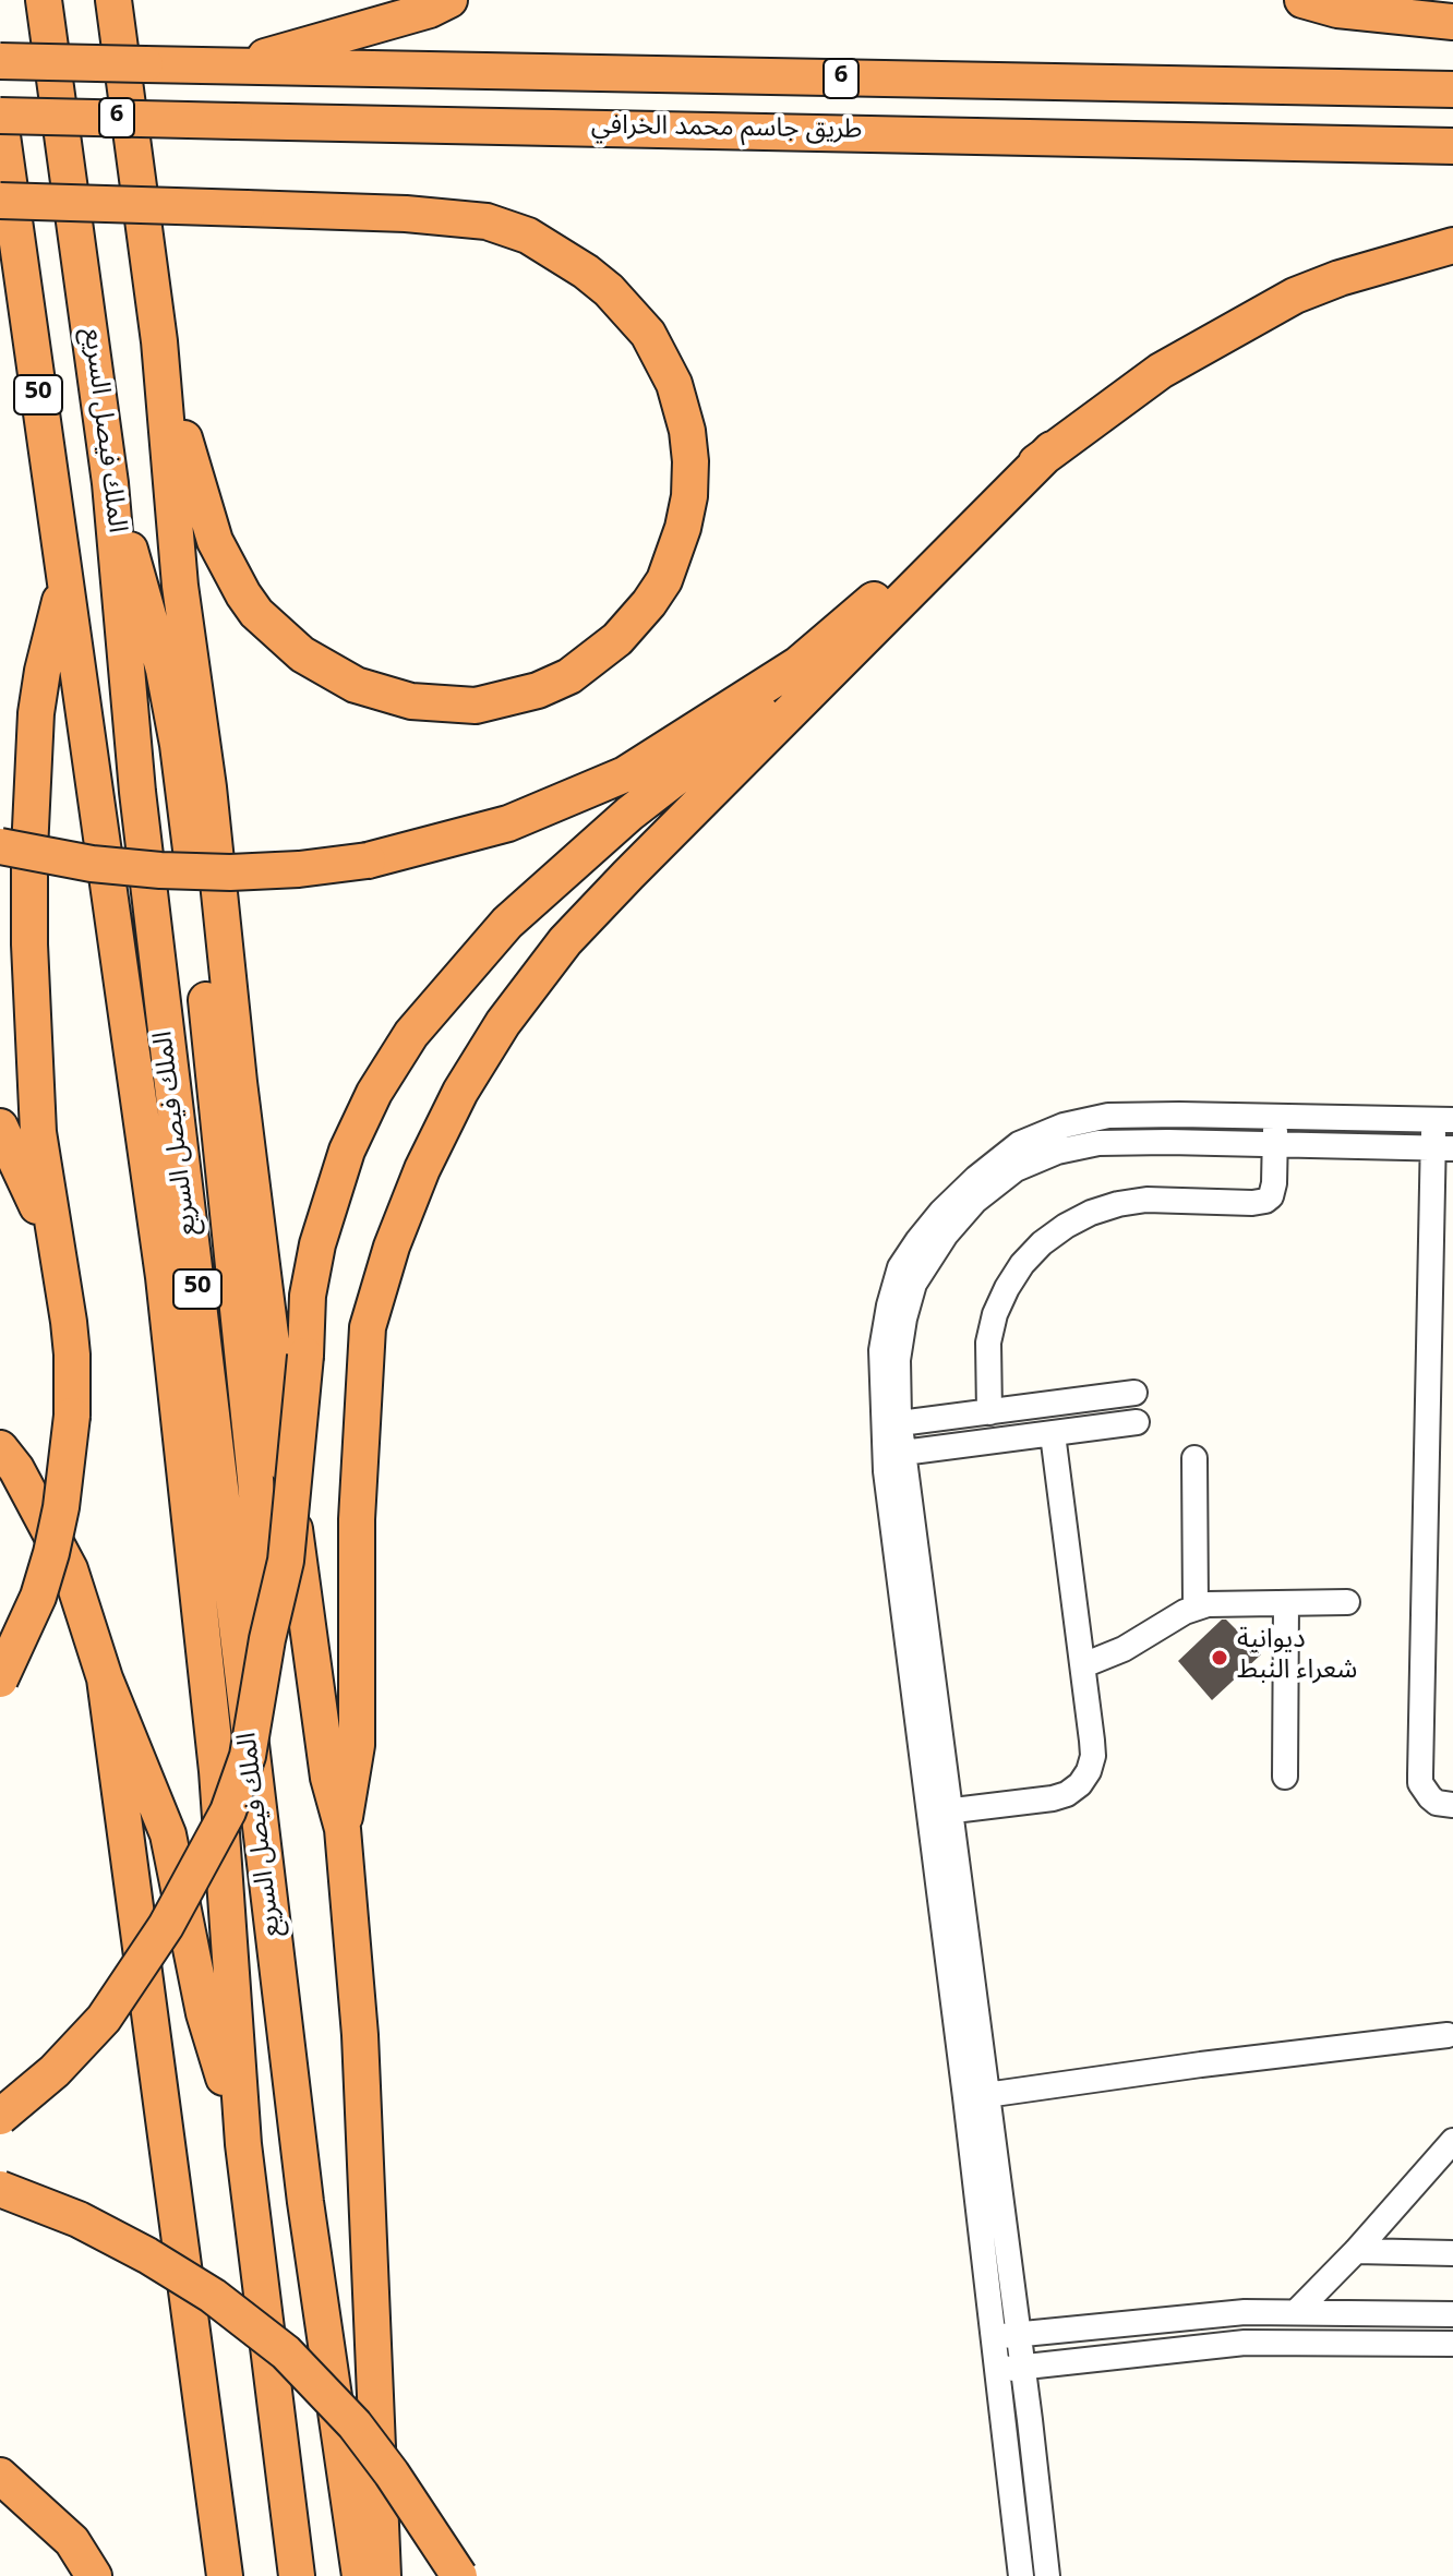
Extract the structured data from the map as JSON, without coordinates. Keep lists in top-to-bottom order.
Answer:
{
  "streets": {
    "highway": [
      "6",
      "طريق جاسم محمد الخرافي",
      "50",
      "الملك فيصل السريع"
    ]
  },
  "crossings": [
    ["طريق جاسم محمد الخرافي", "الملك فيصل السريع"]
  ],
  "places": ["ديوانية شعراء النبط"]
}
